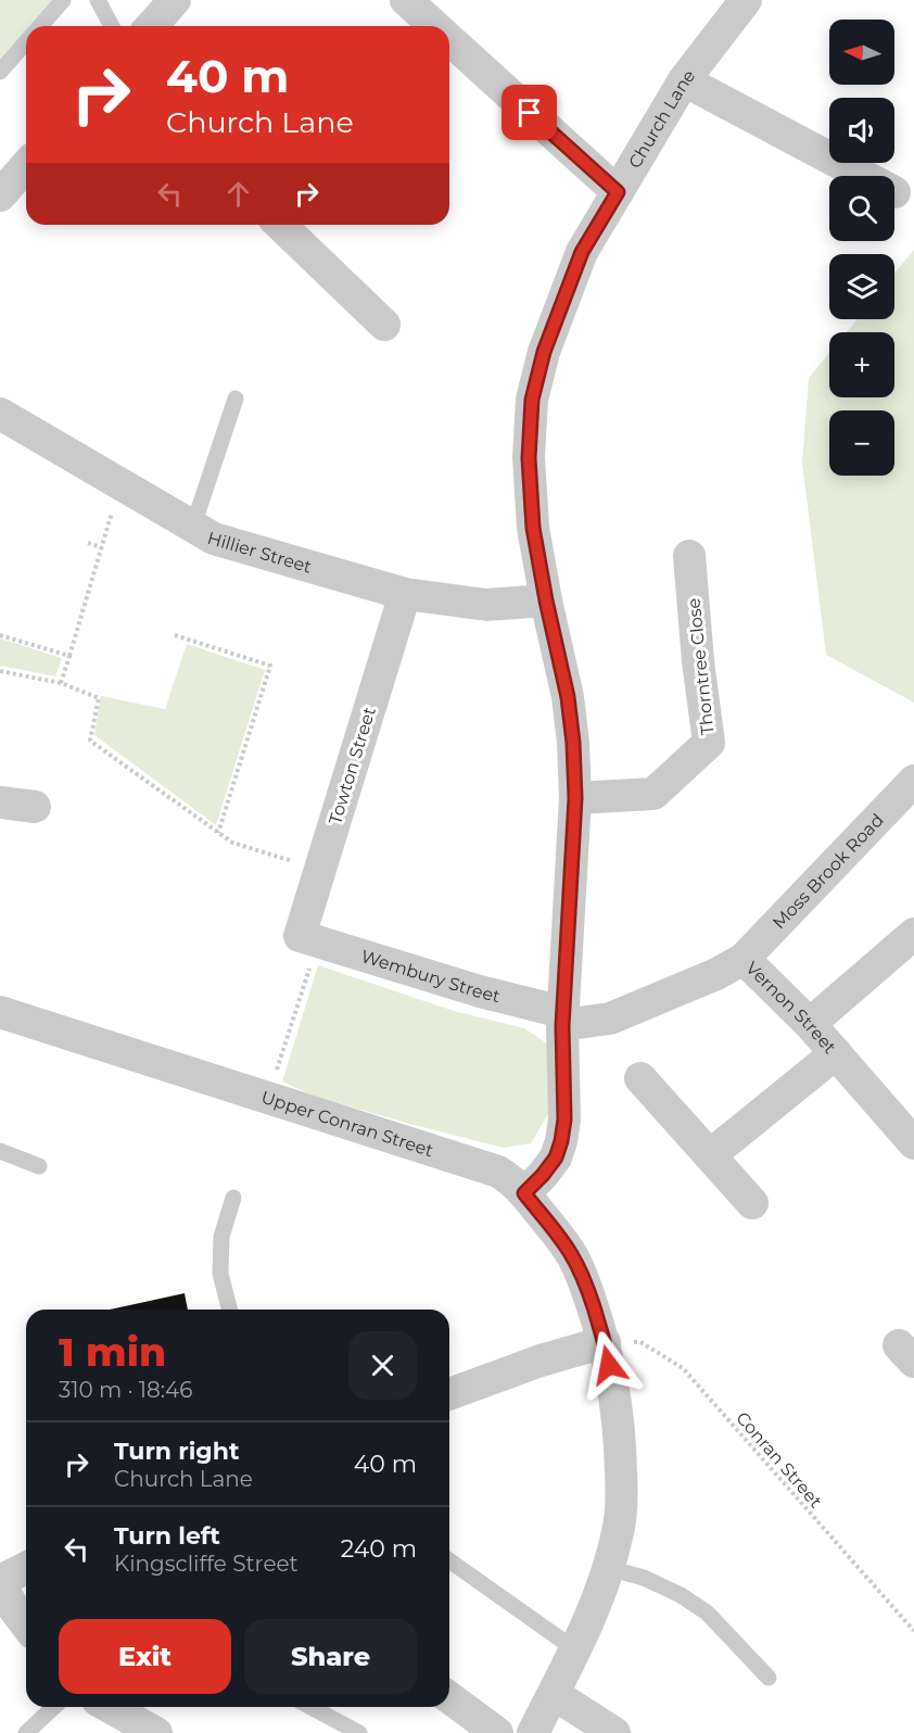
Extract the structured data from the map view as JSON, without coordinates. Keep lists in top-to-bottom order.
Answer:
{
  "streets": {
    "street": [
      "Church Lane",
      "Hillier Street",
      "Thorntree Close",
      "Towton Street",
      "Moss Brook Road",
      "Wembury Street",
      "Vernon Street",
      "Upper Conran Street"
    ],
    "path": ["Conran Street"]
  },
  "crossings": [
    ["Church Lane", "Hillier Street"],
    ["Church Lane", "Thorntree Close"],
    ["Church Lane", "Wembury Street"],
    ["Church Lane", "Vernon Street"],
    ["Church Lane", "Upper Conran Street"],
    ["Hillier Street", "Towton Street"],
    ["Towton Street", "Wembury Street"],
    ["Moss Brook Road", "Vernon Street"],
    ["Wembury Street", "Vernon Street"],
    ["Upper Conran Street", "Conran Street"]
  ],
  "north": "left",
  "page": {
    "map_buttons": ["+", "−"],
    "turn": ["40 m", "Church Lane"],
    "heading": ["1 min", "310 m · 18:46"],
    "list": [
      {
        "name": "Turn right",
        "note": "Church Lane",
        "value": "40 m"
      },
      {
        "name": "Turn left",
        "note": "Kingscliffe Street",
        "value": "240 m"
      }
    ],
    "buttons": ["Exit", "Share"]
  }
}
